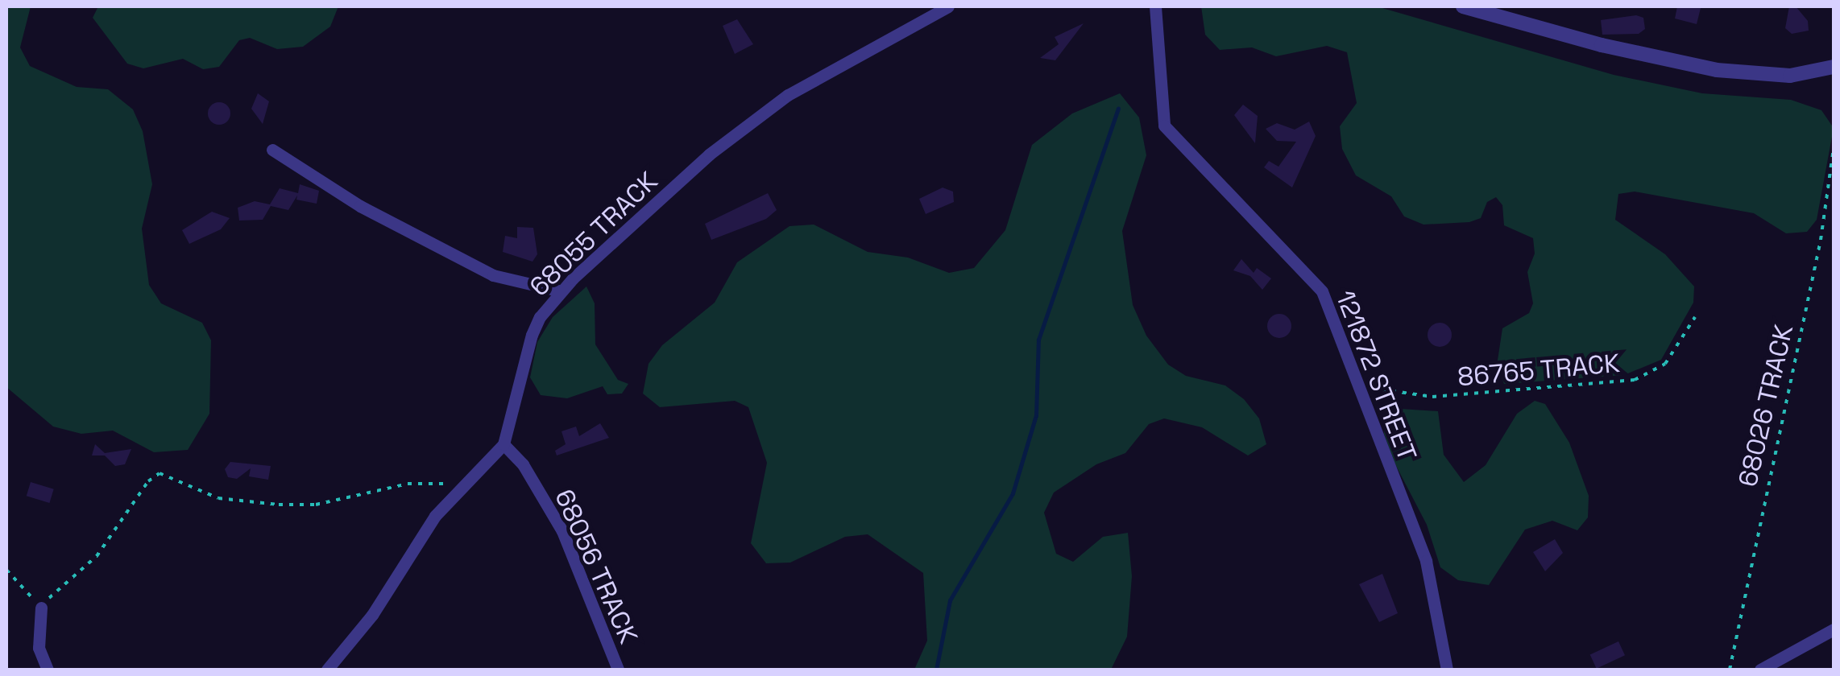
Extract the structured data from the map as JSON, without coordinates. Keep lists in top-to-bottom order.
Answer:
{
  "streets": {
    "street": ["68055 TRACK", "121872 STREET", "68056 TRACK"],
    "path": ["86765 TRACK", "68026 TRACK"]
  },
  "crossings": [
    ["68055 TRACK", "68056 TRACK"],
    ["86765 TRACK", "121872 STREET"]
  ]
}
